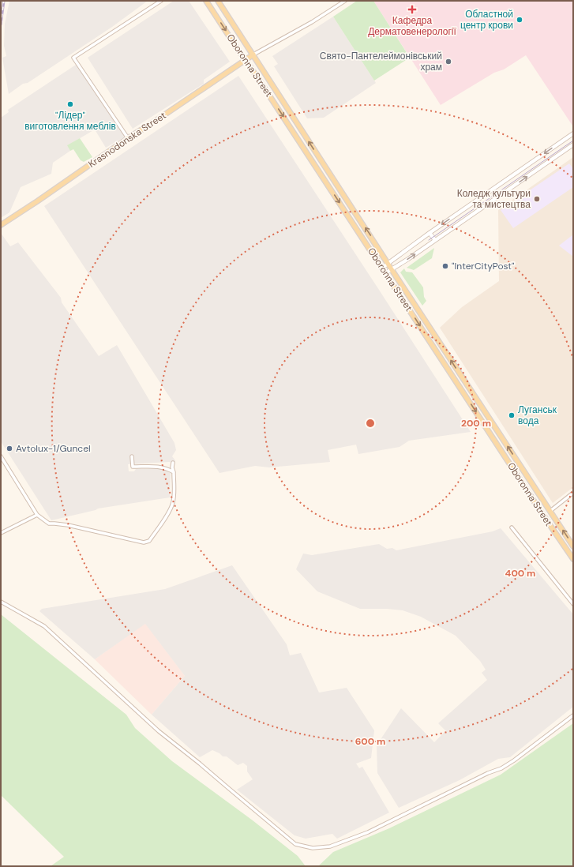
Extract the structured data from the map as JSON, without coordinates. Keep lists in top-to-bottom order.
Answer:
{
  "streets": {
    "main road": ["Oboronna Street", "Krasnodonska Street"]
  },
  "crossings": [
    ["Oboronna Street", "Krasnodonska Street"]
  ],
  "places": {
    "health": ["Кафедра Дерматовенерології"],
    "other": [
      "Областной центр крови",
      "Свято-Пантелеймонівський храм",
      "\"Лідер\" виготовлення меблів",
      "Коледж культури та мистецтва",
      "\"InterCityPost\"",
      "Луганськ вода",
      "Avtolux-1/Guncel"
    ]
  },
  "rings": ["200 m", "400 m", "600 m"]
}
